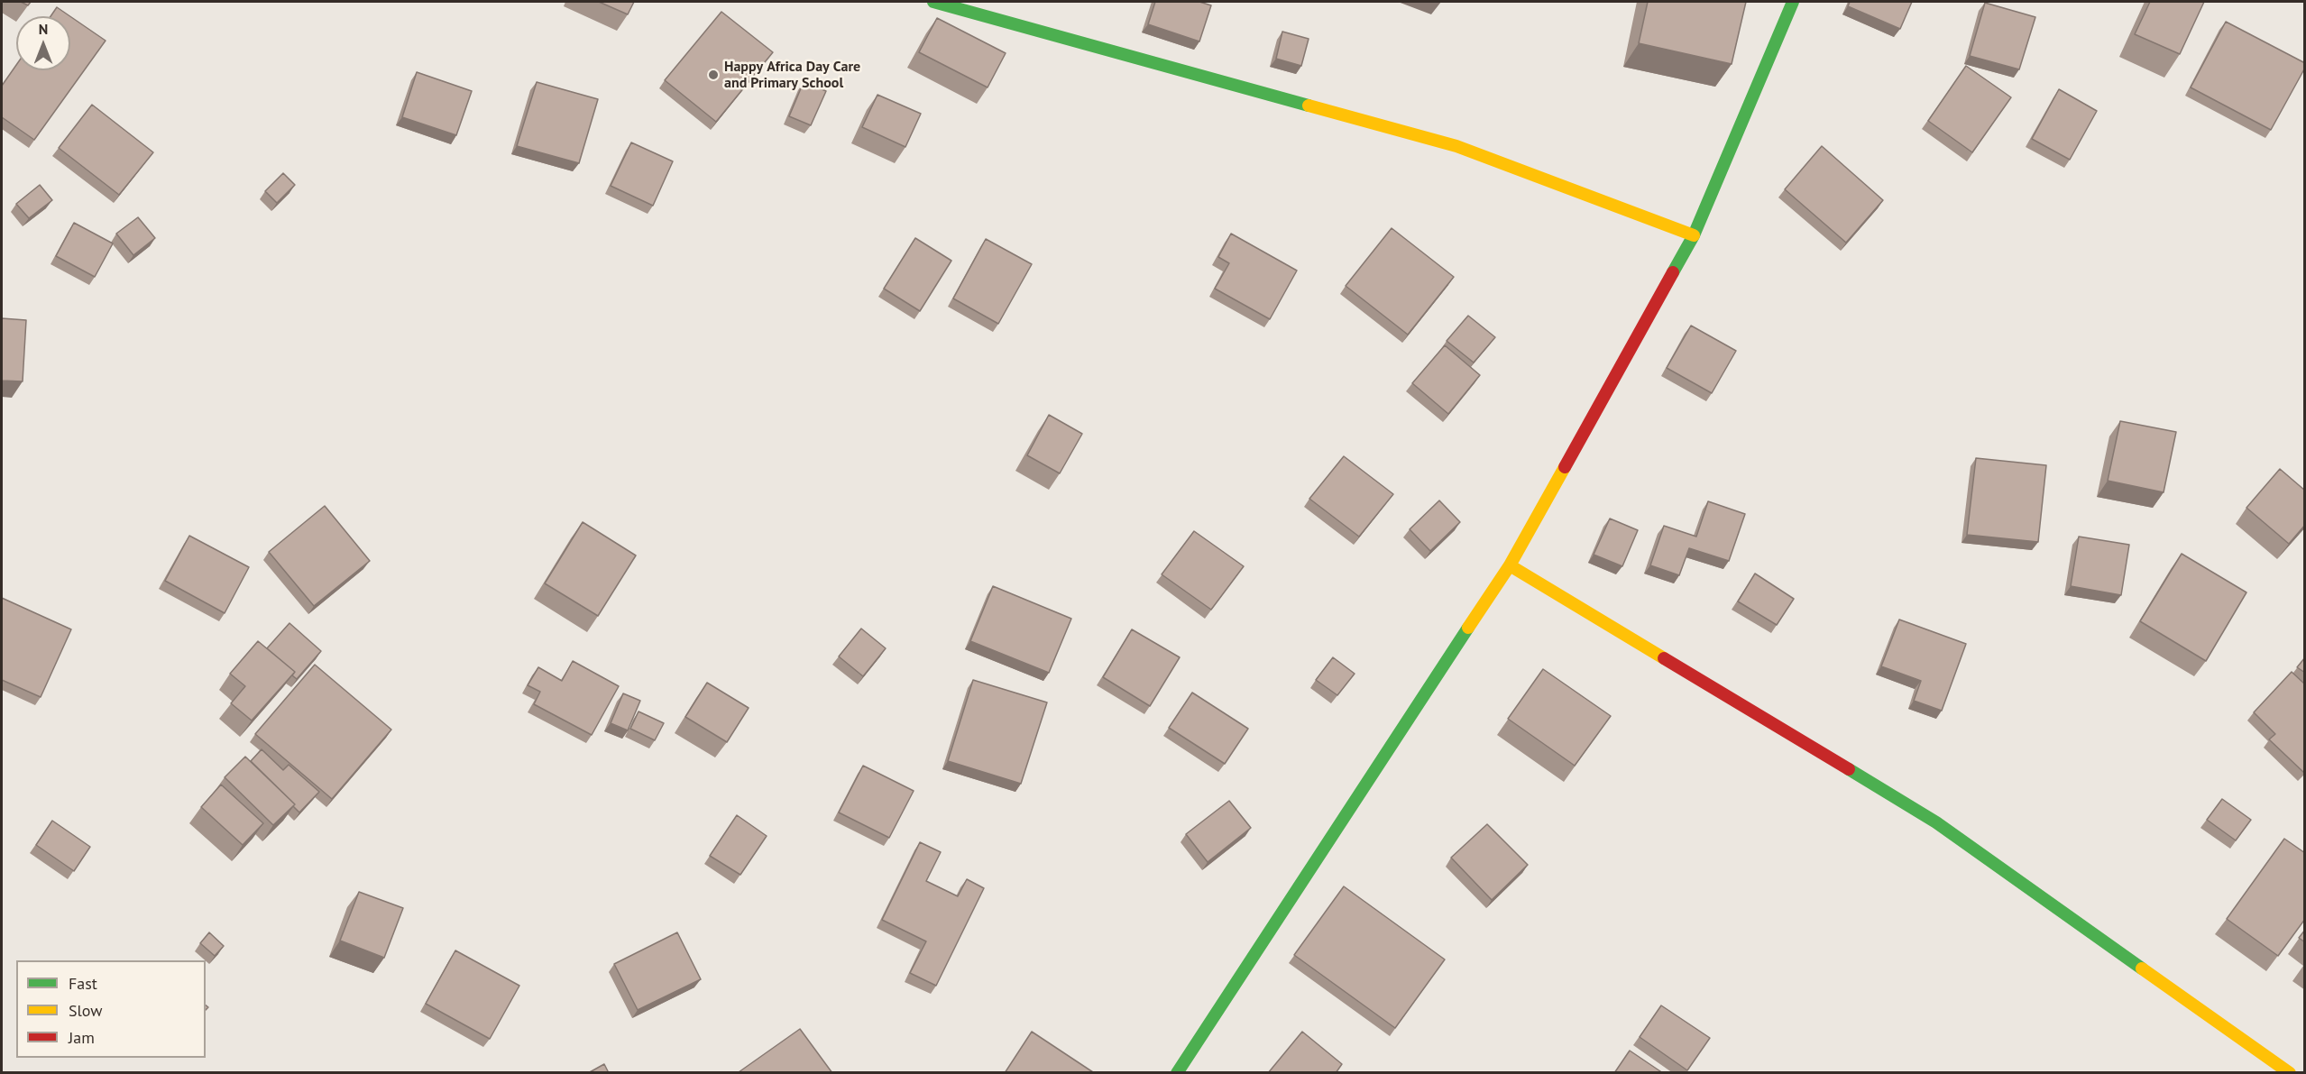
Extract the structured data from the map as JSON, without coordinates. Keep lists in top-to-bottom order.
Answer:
{
  "places": ["Happy Africa Day Care and Primary School"],
  "legend": ["Fast", "Slow", "Jam"],
  "north": "top"
}
